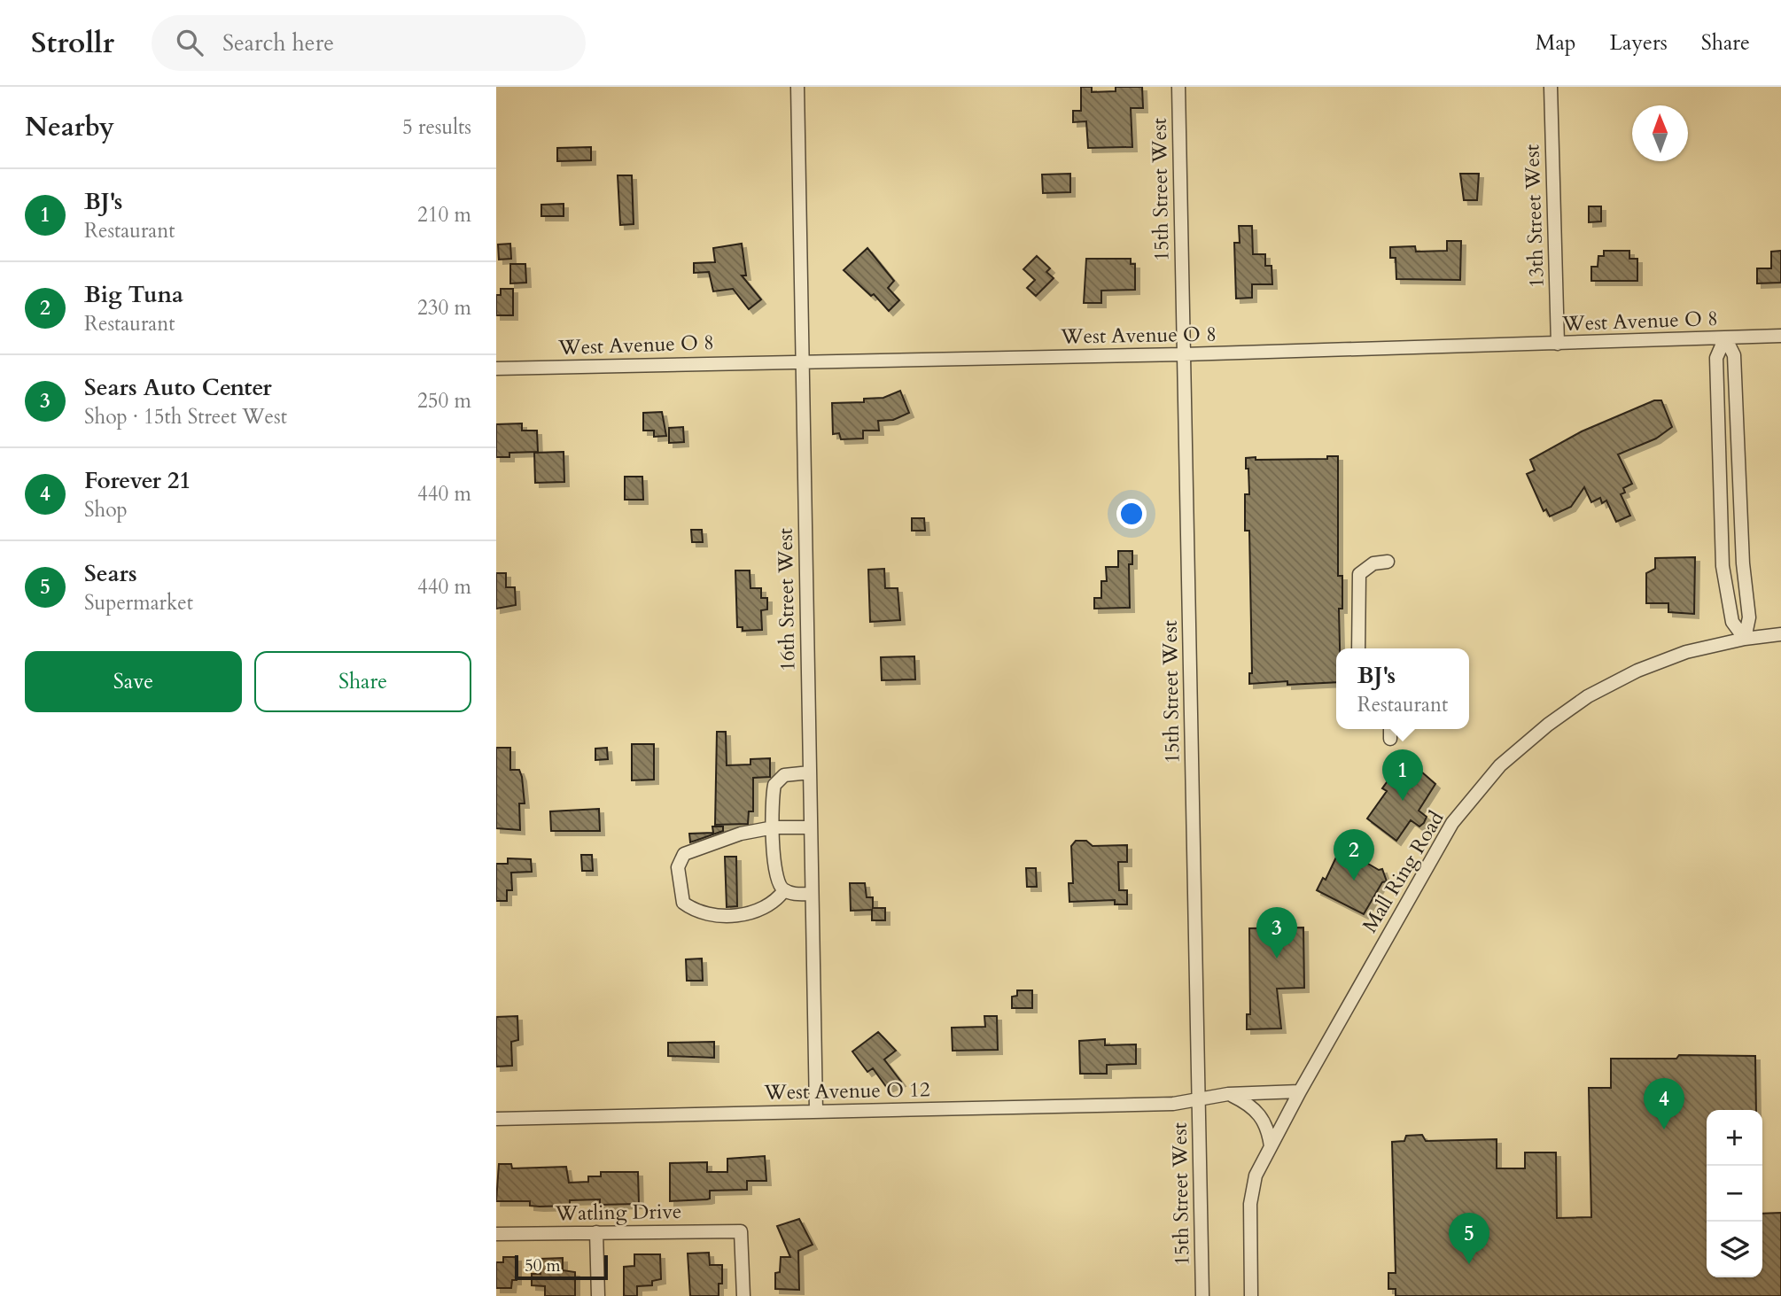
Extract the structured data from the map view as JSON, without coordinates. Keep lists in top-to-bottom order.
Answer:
{
  "streets": {
    "street": [
      "15th Street West",
      "13th Street West",
      "West Avenue O 8",
      "16th Street West",
      "Mall Ring Road",
      "West Avenue O 12",
      "Watling Drive"
    ]
  },
  "crossings": [
    ["15th Street West", "West Avenue O 8"],
    ["15th Street West", "West Avenue O 12"],
    ["13th Street West", "West Avenue O 8"],
    ["West Avenue O 8", "16th Street West"],
    ["16th Street West", "West Avenue O 12"],
    ["Mall Ring Road", "West Avenue O 12"]
  ],
  "scale_bar": "50 m",
  "north": "top",
  "page": {
    "header": "Strollr",
    "search": "Search here",
    "nav": ["Map", "Layers", "Share"],
    "heading": ["Nearby", "5 results"],
    "list": [
      {
        "mark": "1",
        "name": "BJ's",
        "note": "Restaurant",
        "value": "210 m"
      },
      {
        "mark": "2",
        "name": "Big Tuna",
        "note": "Restaurant",
        "value": "230 m"
      },
      {
        "mark": "3",
        "name": "Sears Auto Center",
        "note": "Shop · 15th Street West",
        "value": "250 m"
      },
      {
        "mark": "4",
        "name": "Forever 21",
        "note": "Shop",
        "value": "440 m"
      },
      {
        "mark": "5",
        "name": "Sears",
        "note": "Supermarket",
        "value": "440 m"
      }
    ],
    "buttons": ["Save", "Share"],
    "popup": ["BJ's", "Restaurant"],
    "pins": [
      "1",
      "2",
      "3",
      "4",
      "5"
    ],
    "map_buttons": ["+", "−"],
    "scale": "50 m"
  }
}
